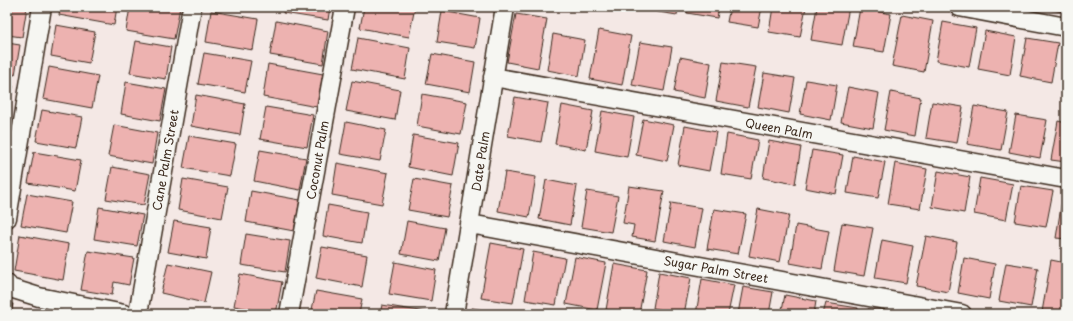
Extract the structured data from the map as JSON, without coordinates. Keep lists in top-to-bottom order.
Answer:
{
  "streets": {
    "street": [
      "Queen Palm",
      "Cane Palm Street",
      "Coconut Palm",
      "Date Palm",
      "Sugar Palm Street"
    ]
  },
  "crossings": [
    ["Queen Palm", "Date Palm"],
    ["Date Palm", "Sugar Palm Street"]
  ]
}
